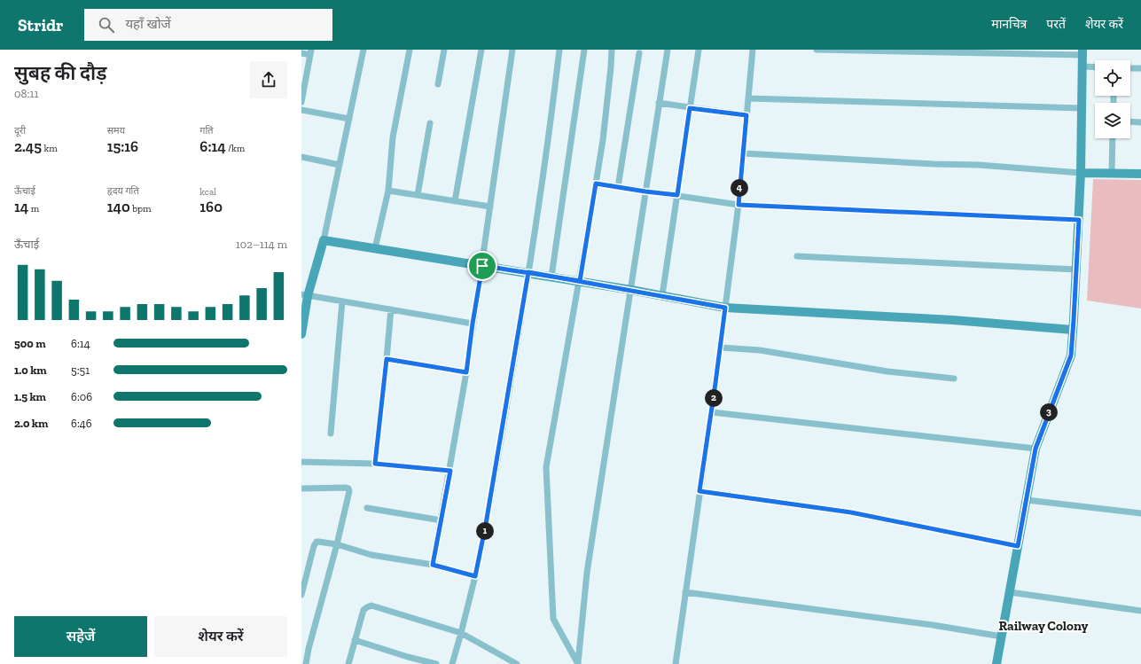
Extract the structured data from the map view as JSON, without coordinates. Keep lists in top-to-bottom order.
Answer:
{
  "districts": ["Railway Colony"],
  "page": {
    "header": "Stridr",
    "search": "यहाँ खोजें",
    "nav": ["मानचित्र", "परतें", "शेयर करें"],
    "heading": ["सुबह की दौड़", "08:11"],
    "stats": [
      ["दूरी", "2.45 km"],
      ["समय", "15:16"],
      ["गति", "6:14 /km"],
      ["ऊँचाई", "14 m"],
      ["हृदय गति", "140 bpm"],
      ["kcal", "160"]
    ],
    "pins": [
      "4",
      "2",
      "3",
      "1"
    ],
    "chart": ["ऊँचाई", "102–114 m"],
    "list": [
      {
        "name": "500 m",
        "note": "6:14"
      },
      {
        "name": "1.0 km",
        "note": "5:51"
      },
      {
        "name": "1.5 km",
        "note": "6:06"
      },
      {
        "name": "2.0 km",
        "note": "6:46"
      }
    ],
    "buttons": ["सहेजें", "शेयर करें"]
  }
}
